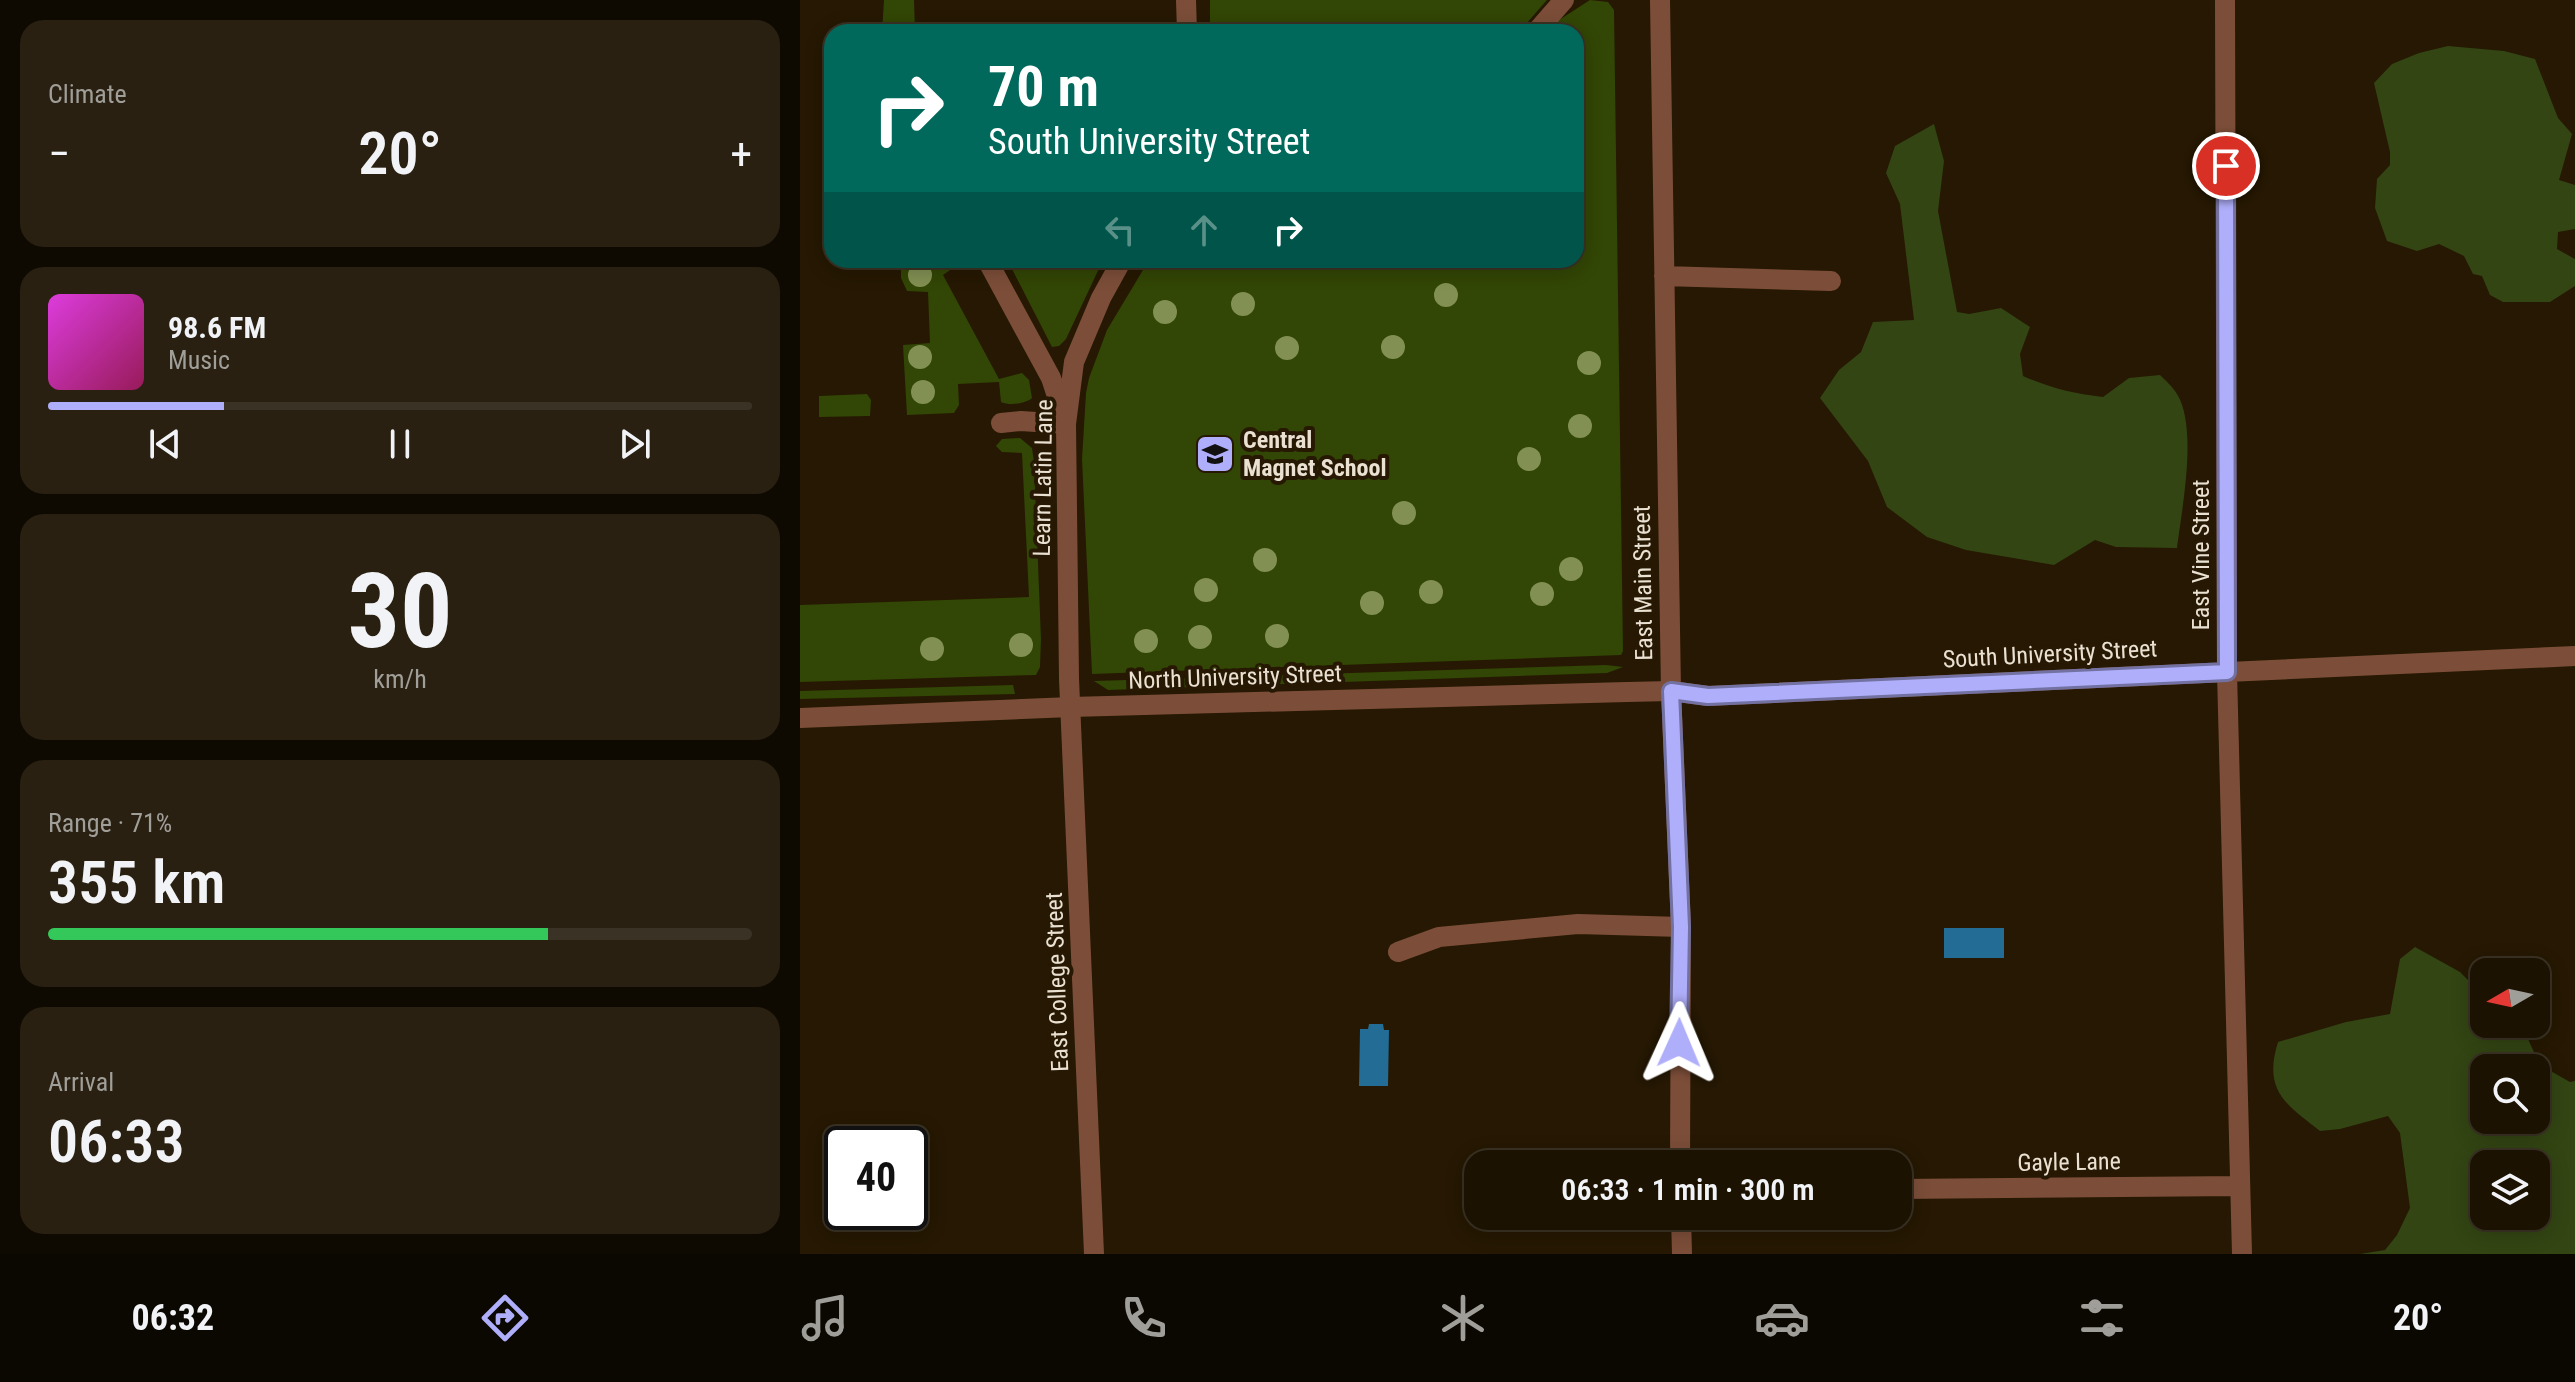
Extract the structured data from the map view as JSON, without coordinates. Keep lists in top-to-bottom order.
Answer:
{
  "streets": {
    "street": [
      "Learn Latin Lane",
      "East Vine Street",
      "East Main Street",
      "South University Street",
      "North University Street",
      "East College Street",
      "Gayle Lane"
    ]
  },
  "crossings": [
    ["Learn Latin Lane", "North University Street"],
    ["Learn Latin Lane", "East College Street"],
    ["East Vine Street", "South University Street"],
    ["East Vine Street", "Gayle Lane"],
    ["East Main Street", "South University Street"],
    ["East Main Street", "North University Street"],
    ["South University Street", "North University Street"],
    ["North University Street", "East College Street"]
  ],
  "places": {
    "school or university": ["Central Magnet School"]
  },
  "north": "left",
  "page": {
    "tile": [
      "Climate",
      ["30", "km/h"],
      ["Range · 71%", "355 km"],
      ["Arrival", "06:33"]
    ],
    "turn": ["70 m", "South University Street"],
    "heat": ["−", "20°", "+"],
    "song": ["98.6 FM", "Music"],
    "limit": "40",
    "trip": "06:33 · 1 min · 300 m",
    "tabs": ["06:32", "20°"]
  }
}
